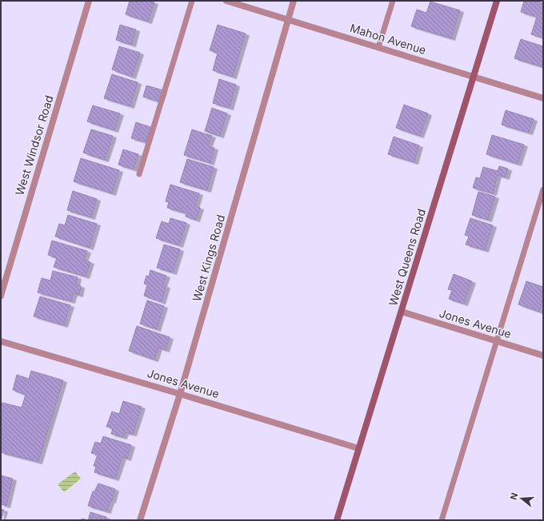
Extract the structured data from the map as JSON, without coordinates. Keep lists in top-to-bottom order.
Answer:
{
  "streets": {
    "main road": ["West Queens Road"],
    "street": [
      "Mahon Avenue",
      "West Windsor Road",
      "West Kings Road",
      "Jones Avenue"
    ]
  },
  "crossings": [
    ["Mahon Avenue", "West Queens Road"],
    ["Mahon Avenue", "West Kings Road"],
    ["West Queens Road", "Jones Avenue"],
    ["West Kings Road", "Jones Avenue"]
  ],
  "north": "left"
}
